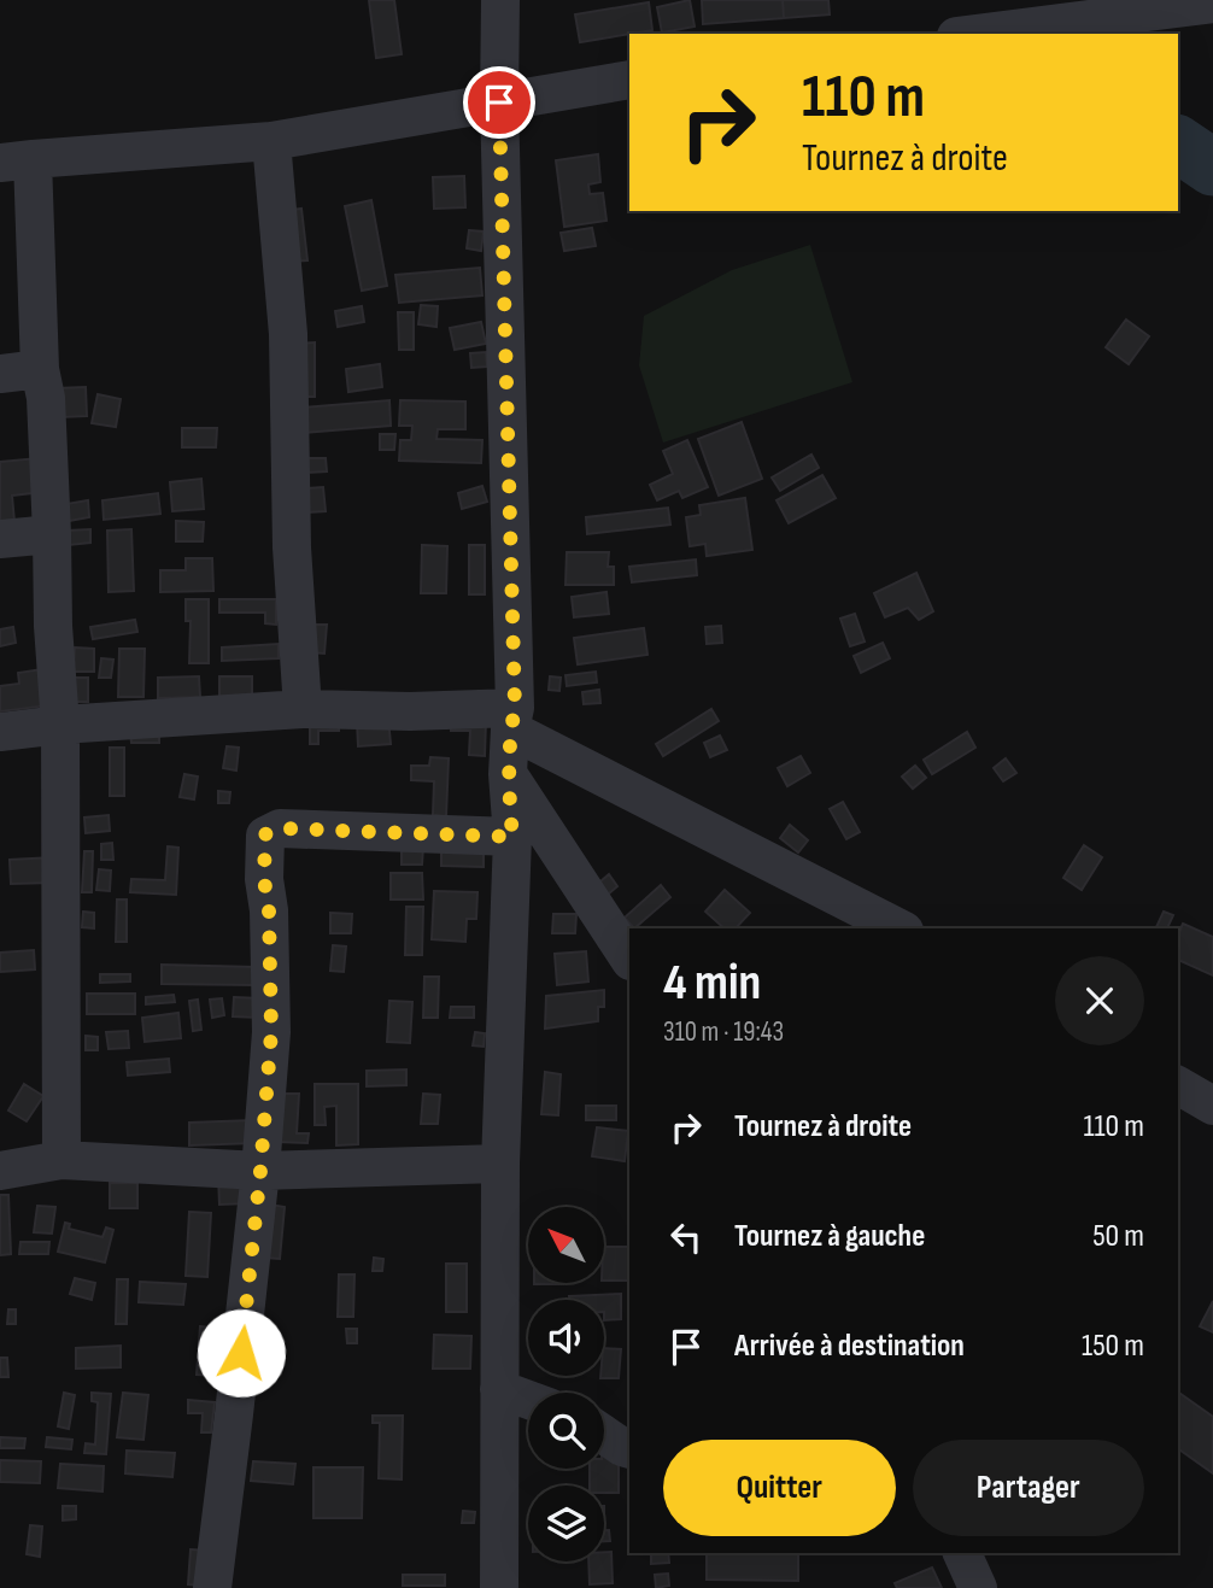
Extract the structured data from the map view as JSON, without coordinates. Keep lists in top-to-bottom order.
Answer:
{
  "north": "top left",
  "page": {
    "turn": ["110 m", "Tournez à droite"],
    "heading": ["4 min", "310 m · 19:43"],
    "list": [
      {
        "name": "Tournez à droite",
        "value": "110 m"
      },
      {
        "name": "Tournez à gauche",
        "value": "50 m"
      },
      {
        "name": "Arrivée à destination",
        "value": "150 m"
      }
    ],
    "buttons": ["Quitter", "Partager"]
  }
}
